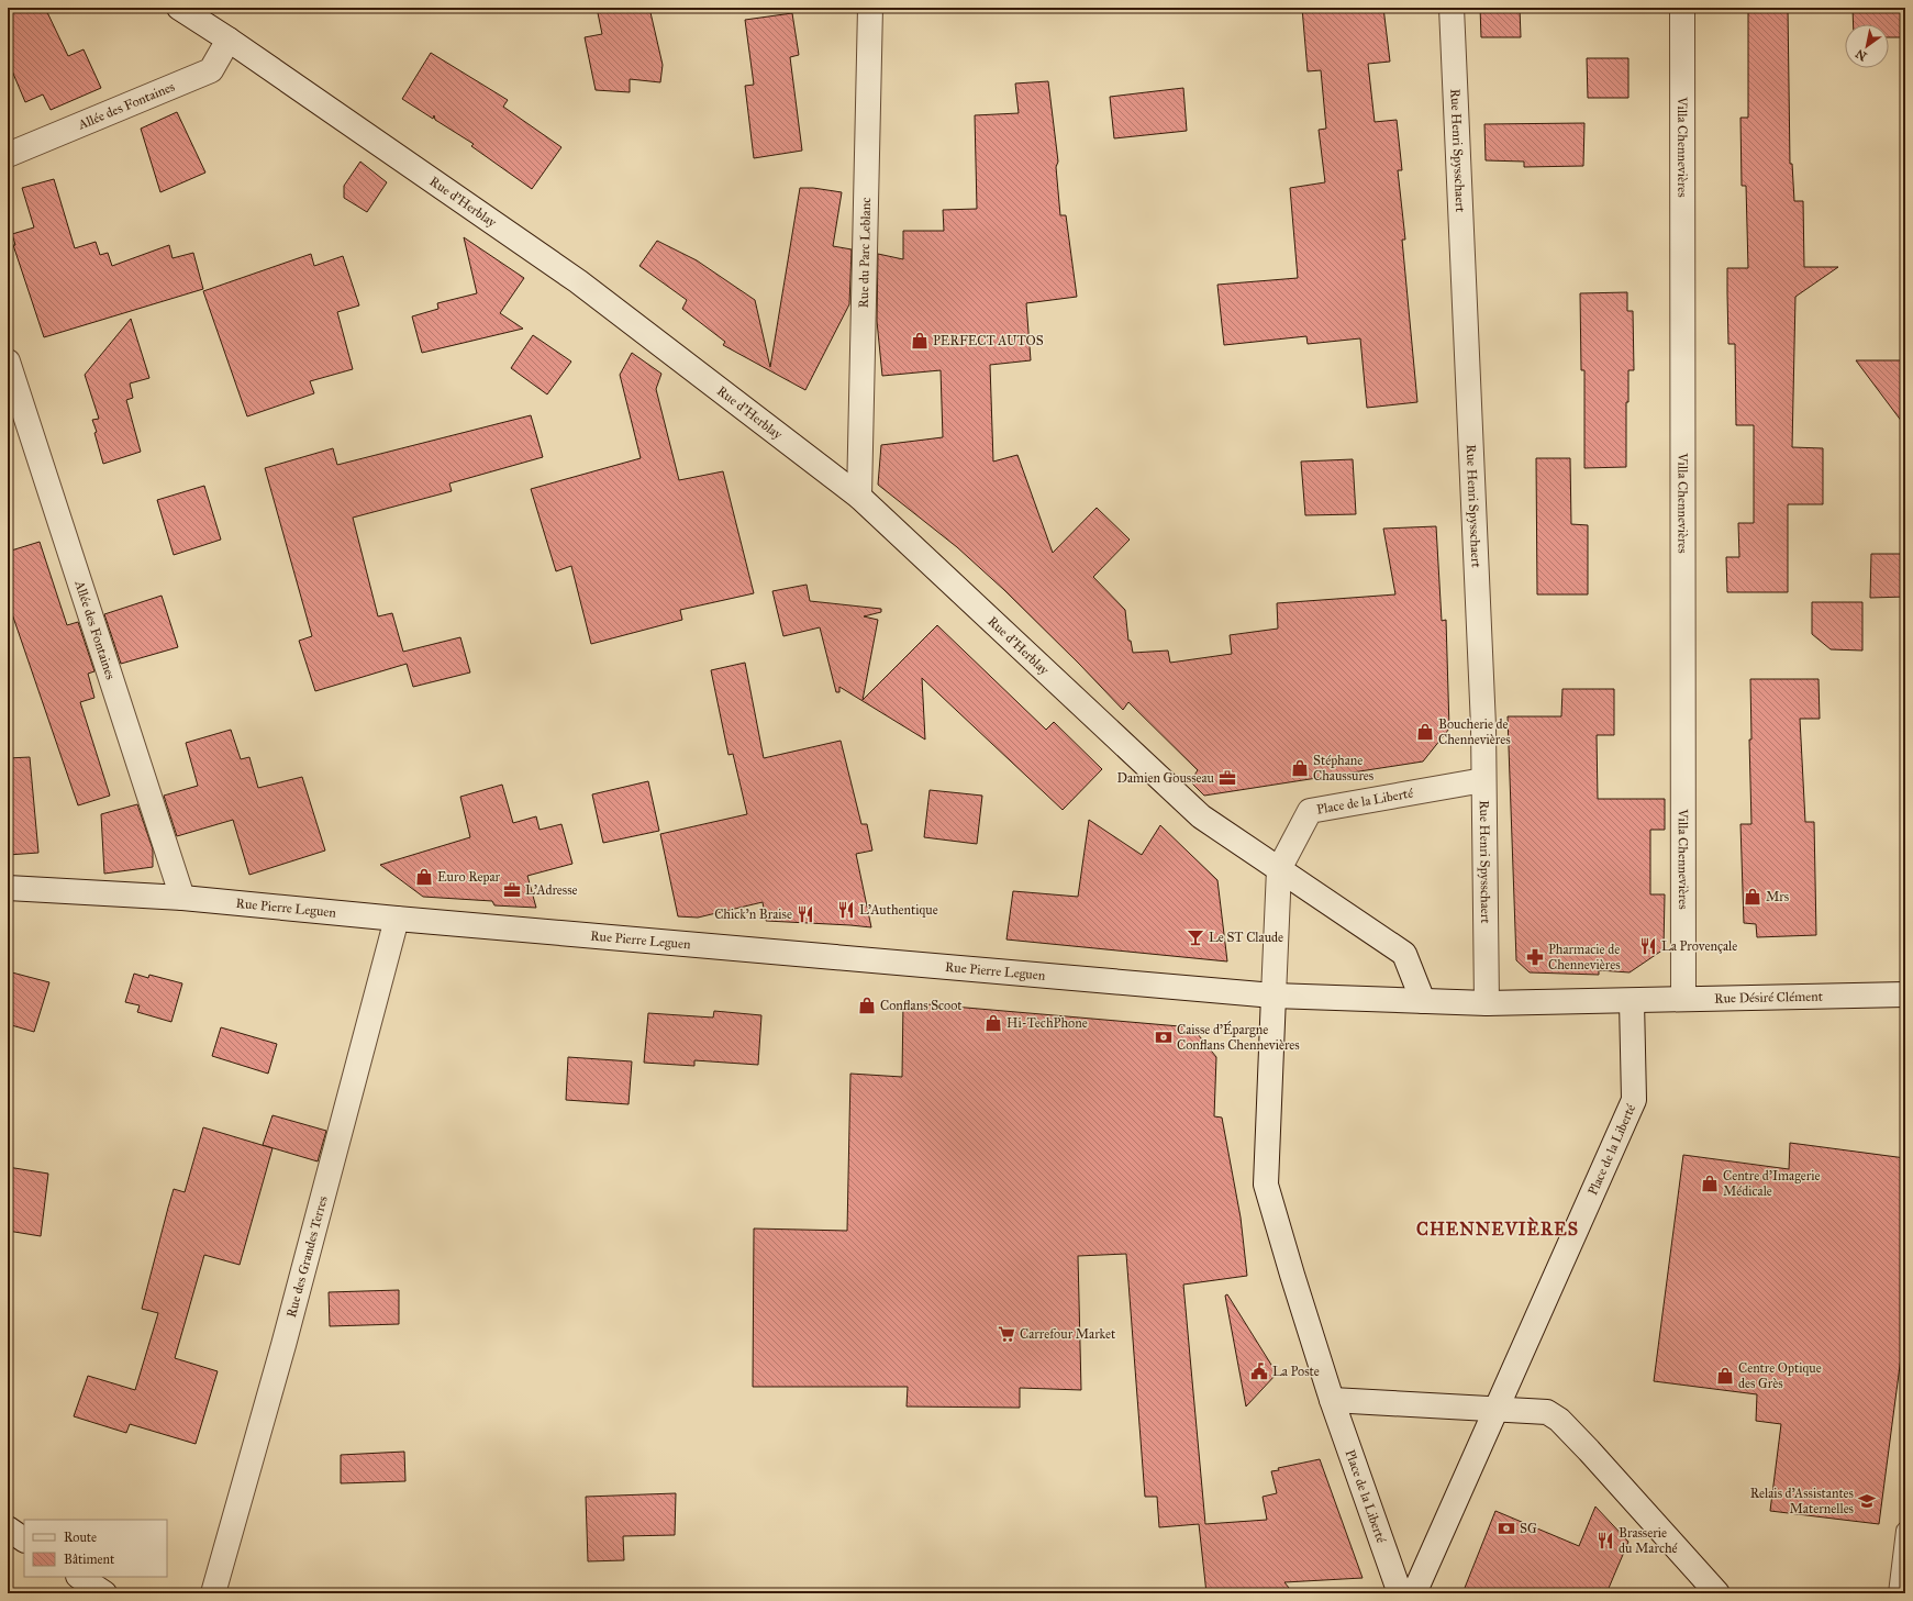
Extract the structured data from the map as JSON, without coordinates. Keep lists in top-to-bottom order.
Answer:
{
  "streets": {
    "main road": [
      "Allée des Fontaines",
      "Villa Chennevières",
      "Rue Henri Spysschaert",
      "Rue d'Herblay",
      "Rue du Parc Leblanc",
      "Place de la Liberté",
      "Rue Pierre Leguen",
      "Rue Désiré Clément",
      "Rue des Grandes Terres"
    ]
  },
  "crossings": [
    ["Allée des Fontaines", "Rue d'Herblay"],
    ["Allée des Fontaines", "Rue Pierre Leguen"],
    ["Villa Chennevières", "Rue Désiré Clément"],
    ["Rue Henri Spysschaert", "Place de la Liberté"],
    ["Rue d'Herblay", "Rue du Parc Leblanc"],
    ["Rue d'Herblay", "Place de la Liberté"],
    ["Place de la Liberté", "Rue Pierre Leguen"],
    ["Place de la Liberté", "Rue Désiré Clément"],
    ["Rue Pierre Leguen", "Rue des Grandes Terres"]
  ],
  "districts": ["CHENNEVIÈRES"],
  "places": {
    "shop": [
      "PERFECT AUTOS",
      "Boucherie de Chennevières",
      "Stéphane Chaussures",
      "Euro Repar",
      "Mrs",
      "Conflans Scoot",
      "Hi-TechPhone",
      "Centre d’Imagerie Médicale",
      "Centre Optique des Grès"
    ],
    "office": ["Damien Gousseau", "L'Adresse"],
    "restaurant": [
      "L’Authentique",
      "Chick’n Braise",
      "La Provençale",
      "Brasserie du Marché"
    ],
    "bar": ["Le ST Claude"],
    "pharmacy": ["Pharmacie de Chennevières"],
    "bank": ["Caisse d'Épargne Conflans Chennevières", "SG"],
    "supermarket": ["Carrefour Market"],
    "public building": ["La Poste"],
    "school or university": ["Relais d’Assistantes Maternelles"]
  },
  "legend": ["Route", "Bâtiment"],
  "north": "bottom left"
}
